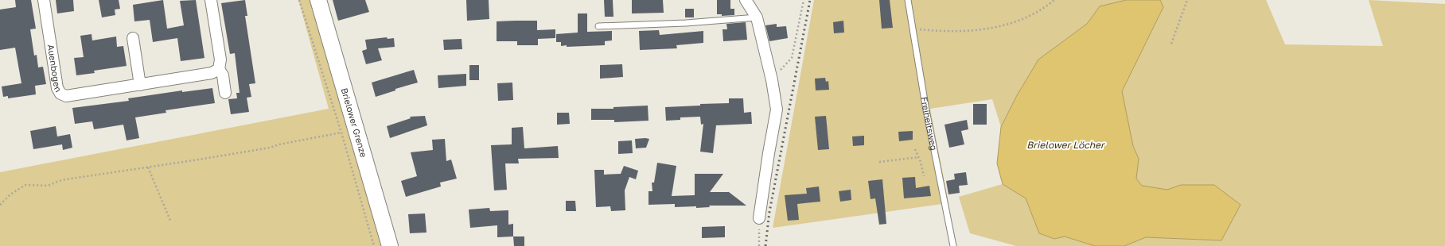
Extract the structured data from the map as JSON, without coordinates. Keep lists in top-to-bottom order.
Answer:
{
  "streets": {
    "main road": ["Brielower Grenze"],
    "street": ["Auenbogen"],
    "lane": ["Freiheitsweg"]
  },
  "water": ["Brielower Löcher"]
}
